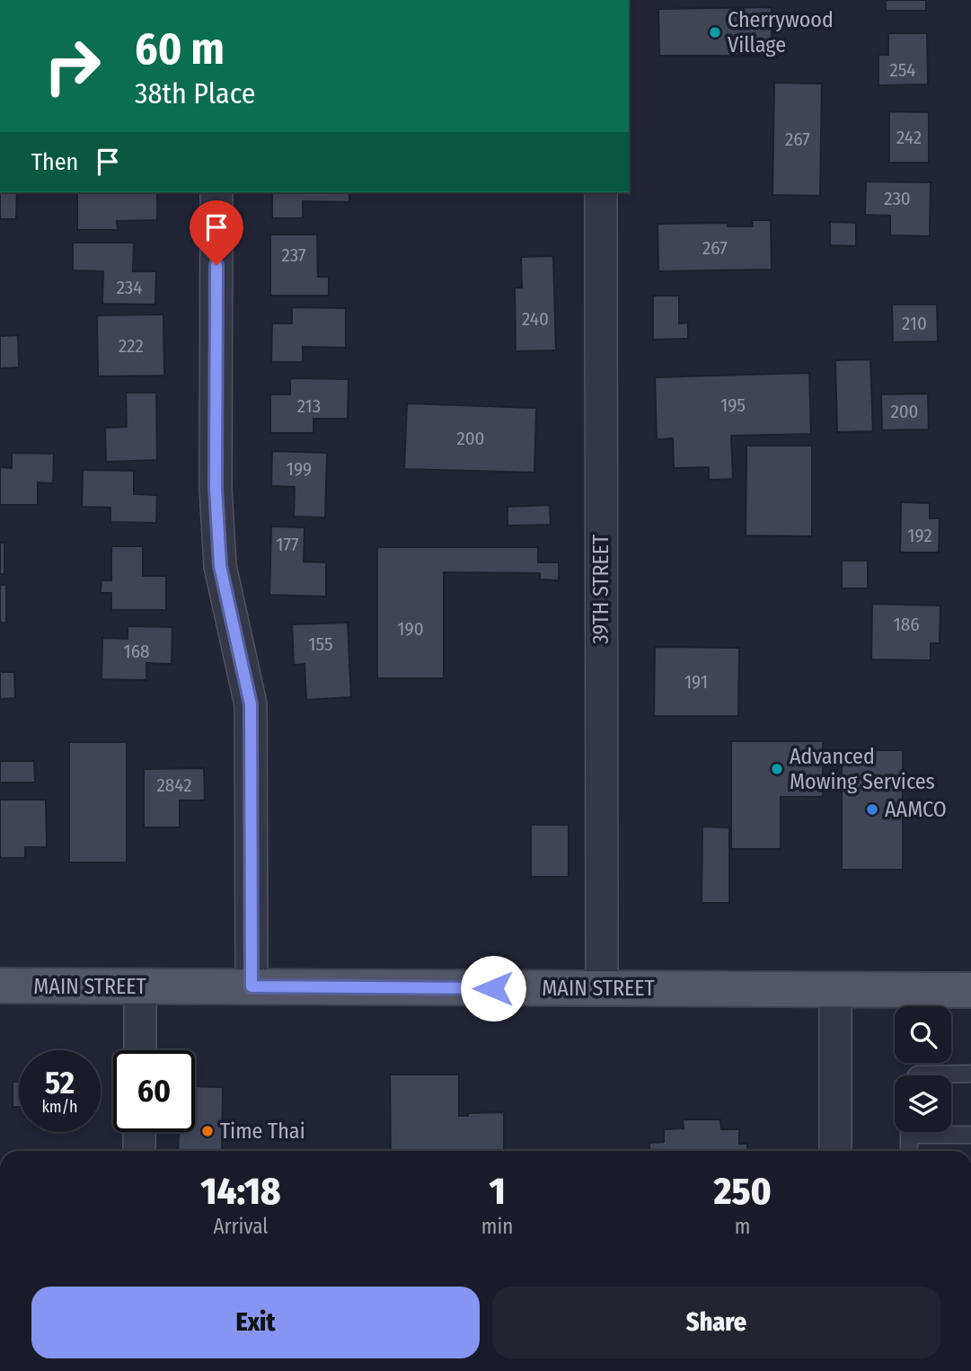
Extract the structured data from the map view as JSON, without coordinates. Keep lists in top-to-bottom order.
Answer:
{
  "streets": {
    "main road": ["MAIN STREET"],
    "street": ["39TH STREET"]
  },
  "crossings": [
    ["39TH STREET", "MAIN STREET"]
  ],
  "places": [
    "Cherrywood Village",
    "Advanced Mowing Services",
    "AAMCO",
    "Time Thai"
  ],
  "house_numbers": [
    "254",
    "242",
    "267",
    "230",
    "267",
    "237",
    "234",
    "240",
    "210",
    "222",
    "195",
    "213",
    "200",
    "200",
    "199",
    "192",
    "177",
    "186",
    "190",
    "155",
    "168",
    "191",
    "2842"
  ],
  "page": {
    "turn": ["60 m", "38th Place"],
    "then": "Then",
    "speed": "52 km/h",
    "limit": "60",
    "eta": [
      "14:18",
      "Arrival",
      "1",
      "min",
      "250",
      "m"
    ],
    "buttons": ["Exit", "Share"]
  }
}
